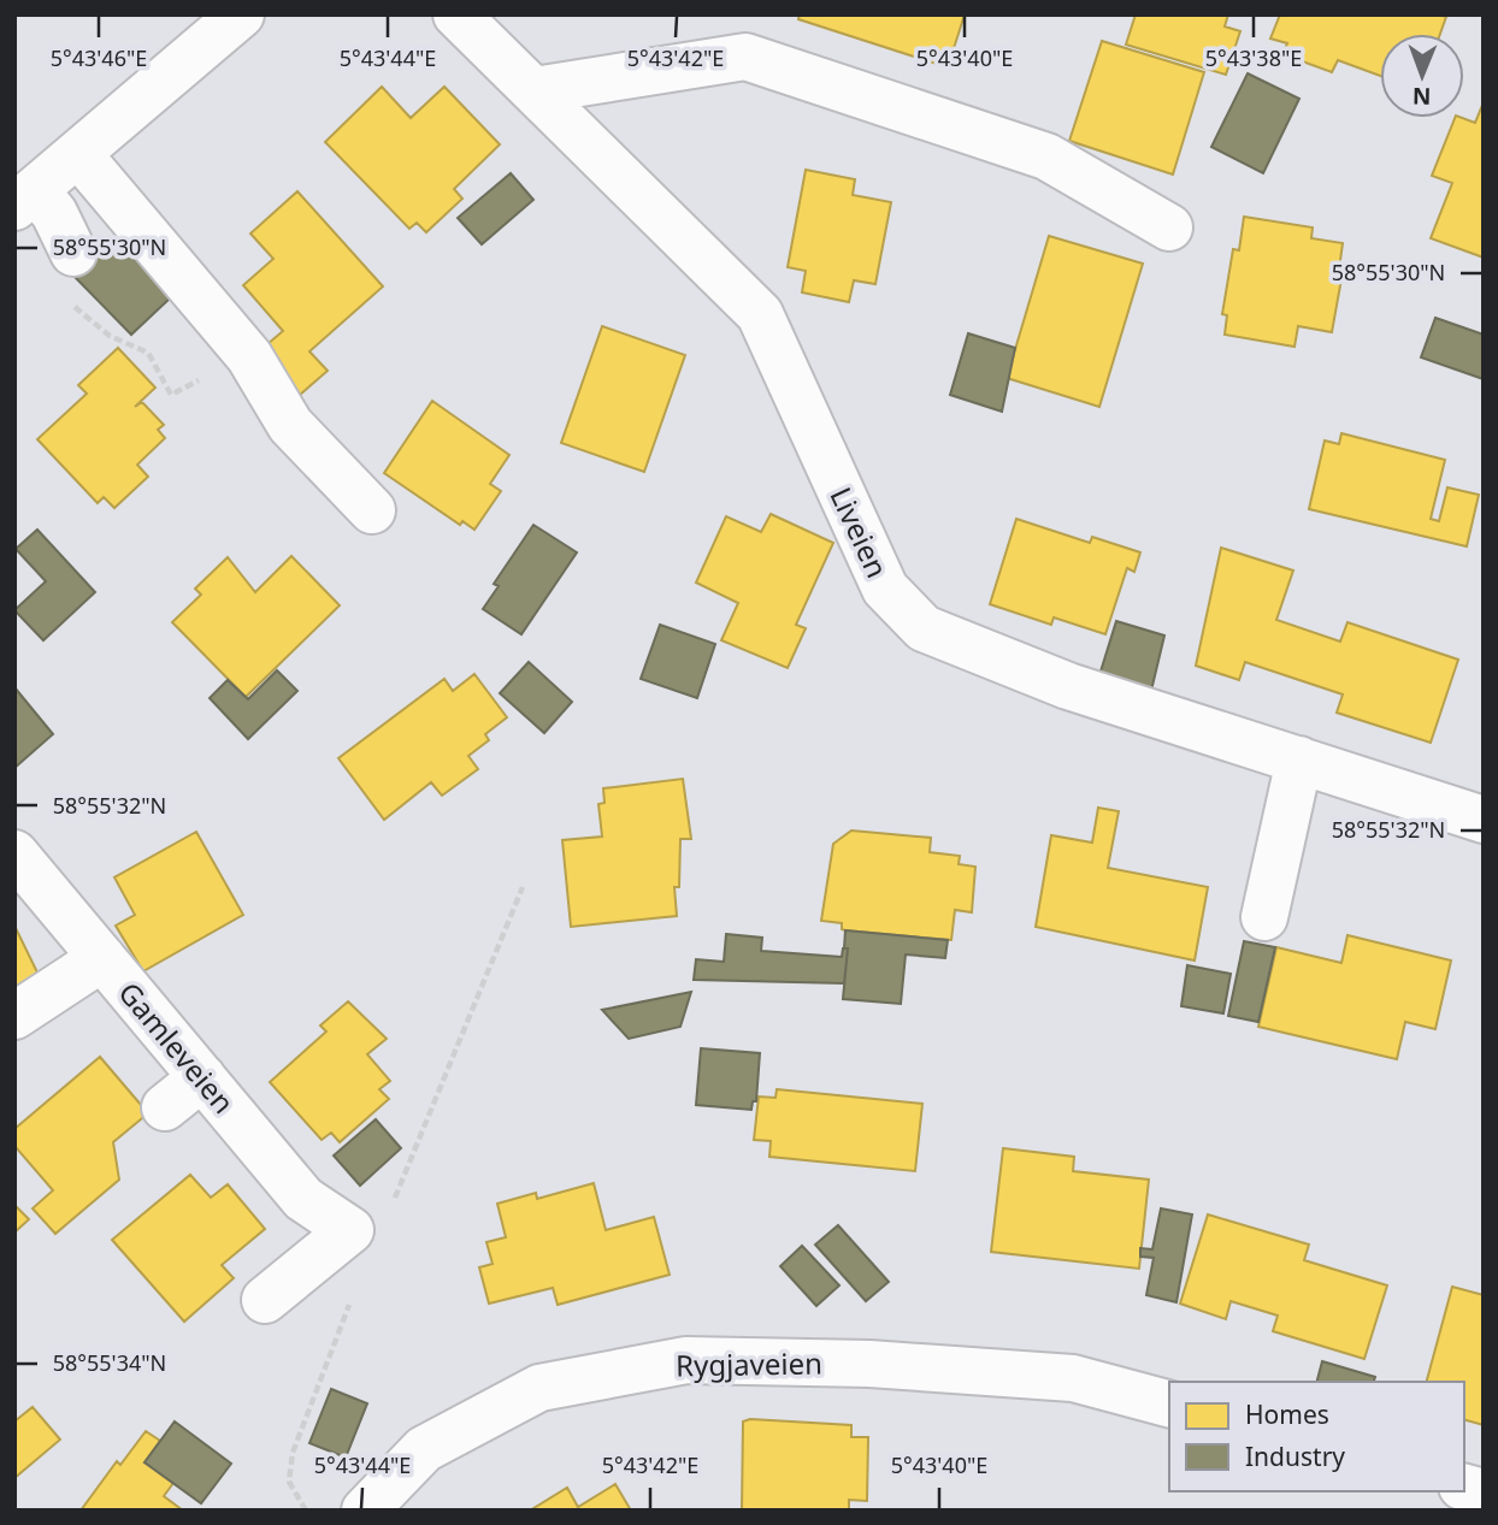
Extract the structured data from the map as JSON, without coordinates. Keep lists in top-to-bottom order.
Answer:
{
  "streets": {
    "street": ["Liveien", "Gamleveien", "Rygjaveien"]
  },
  "legend": ["Homes", "Industry"],
  "north": "bottom",
  "coordinates": [
    "5°43'46\"E",
    "5°43'44\"E",
    "5°43'42\"E",
    "5°43'40\"E",
    "5°43'38\"E",
    "58°55'30\"N",
    "58°55'32\"N",
    "58°55'34\"N"
  ]
}
